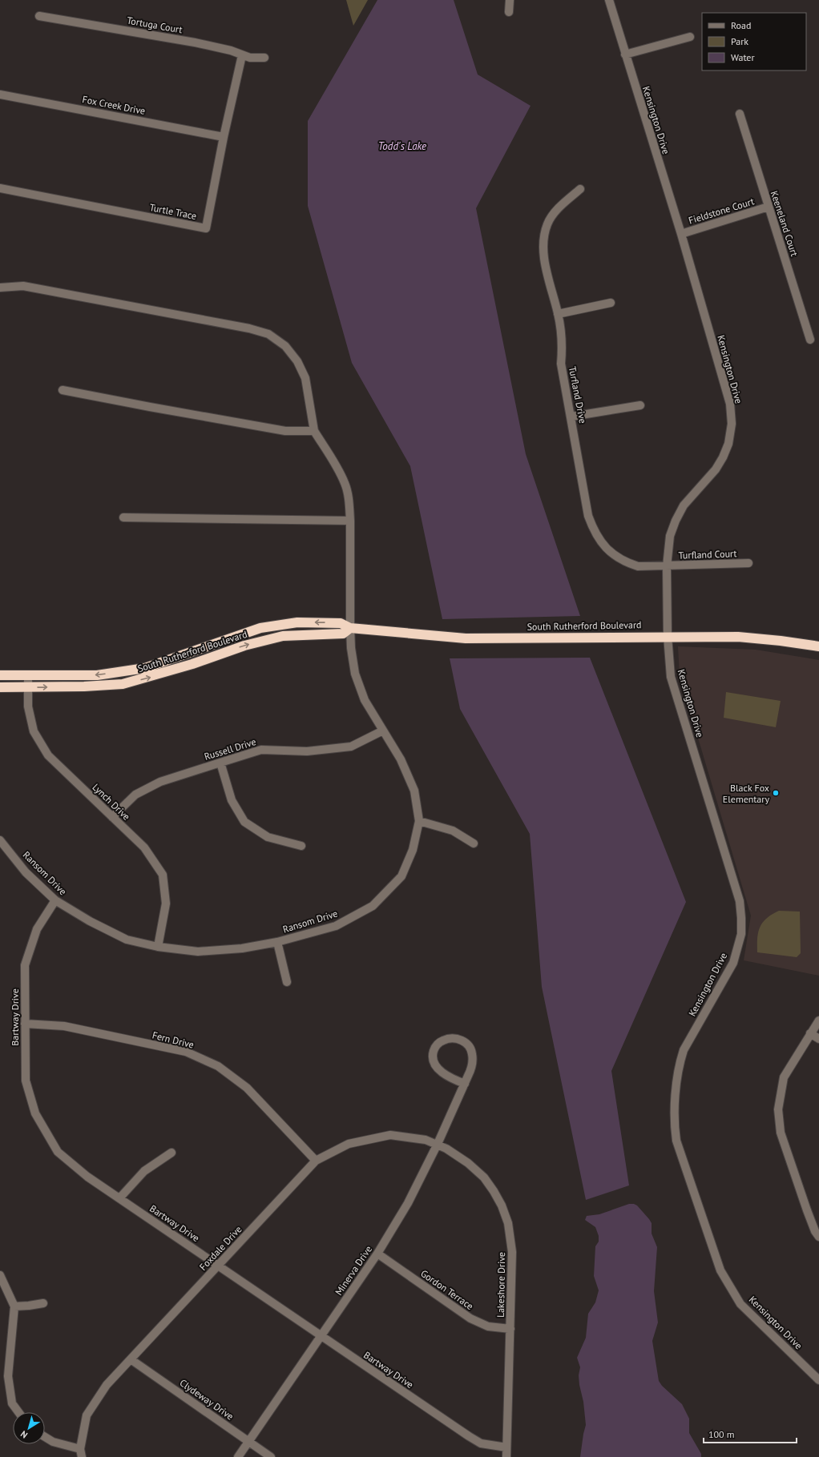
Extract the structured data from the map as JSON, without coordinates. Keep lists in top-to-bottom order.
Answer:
{
  "streets": {
    "highway": ["South Rutherford Boulevard"],
    "street": [
      "Tortuga Court",
      "Fox Creek Drive",
      "Kensington Drive",
      "Fieldstone Court",
      "Turtle Trace",
      "Keeneland Court",
      "Turfland Drive",
      "Turfland Court",
      "Russell Drive",
      "Lynch Drive",
      "Ransom Drive",
      "Bartway Drive",
      "Fern Drive",
      "Foxdale Drive",
      "Minerva Drive",
      "Lakeshore Drive",
      "Gordon Terrace",
      "Clydeway Drive"
    ]
  },
  "crossings": [
    ["Tortuga Court", "Turtle Trace"],
    ["Fox Creek Drive", "Turtle Trace"],
    ["Kensington Drive", "Fieldstone Court"],
    ["Kensington Drive", "Turfland Drive"],
    ["Kensington Drive", "Turfland Court"],
    ["Kensington Drive", "South Rutherford Boulevard"],
    ["Fieldstone Court", "Keeneland Court"],
    ["Turfland Drive", "Turfland Court"],
    ["South Rutherford Boulevard", "Lynch Drive"],
    ["South Rutherford Boulevard", "Ransom Drive"],
    ["Russell Drive", "Lynch Drive"],
    ["Russell Drive", "Ransom Drive"],
    ["Lynch Drive", "Ransom Drive"],
    ["Ransom Drive", "Bartway Drive"],
    ["Bartway Drive", "Fern Drive"],
    ["Bartway Drive", "Foxdale Drive"],
    ["Bartway Drive", "Minerva Drive"],
    ["Bartway Drive", "Lakeshore Drive"],
    ["Fern Drive", "Foxdale Drive"],
    ["Foxdale Drive", "Minerva Drive"],
    ["Foxdale Drive", "Lakeshore Drive"],
    ["Foxdale Drive", "Clydeway Drive"],
    ["Minerva Drive", "Lakeshore Drive"],
    ["Minerva Drive", "Gordon Terrace"],
    ["Minerva Drive", "Clydeway Drive"],
    ["Lakeshore Drive", "Gordon Terrace"]
  ],
  "water": ["Todd's Lake"],
  "places": ["Black Fox Elementary"],
  "legend": ["Road", "Park", "Water"],
  "scale_bar": "100 m",
  "north": "bottom left"
}
